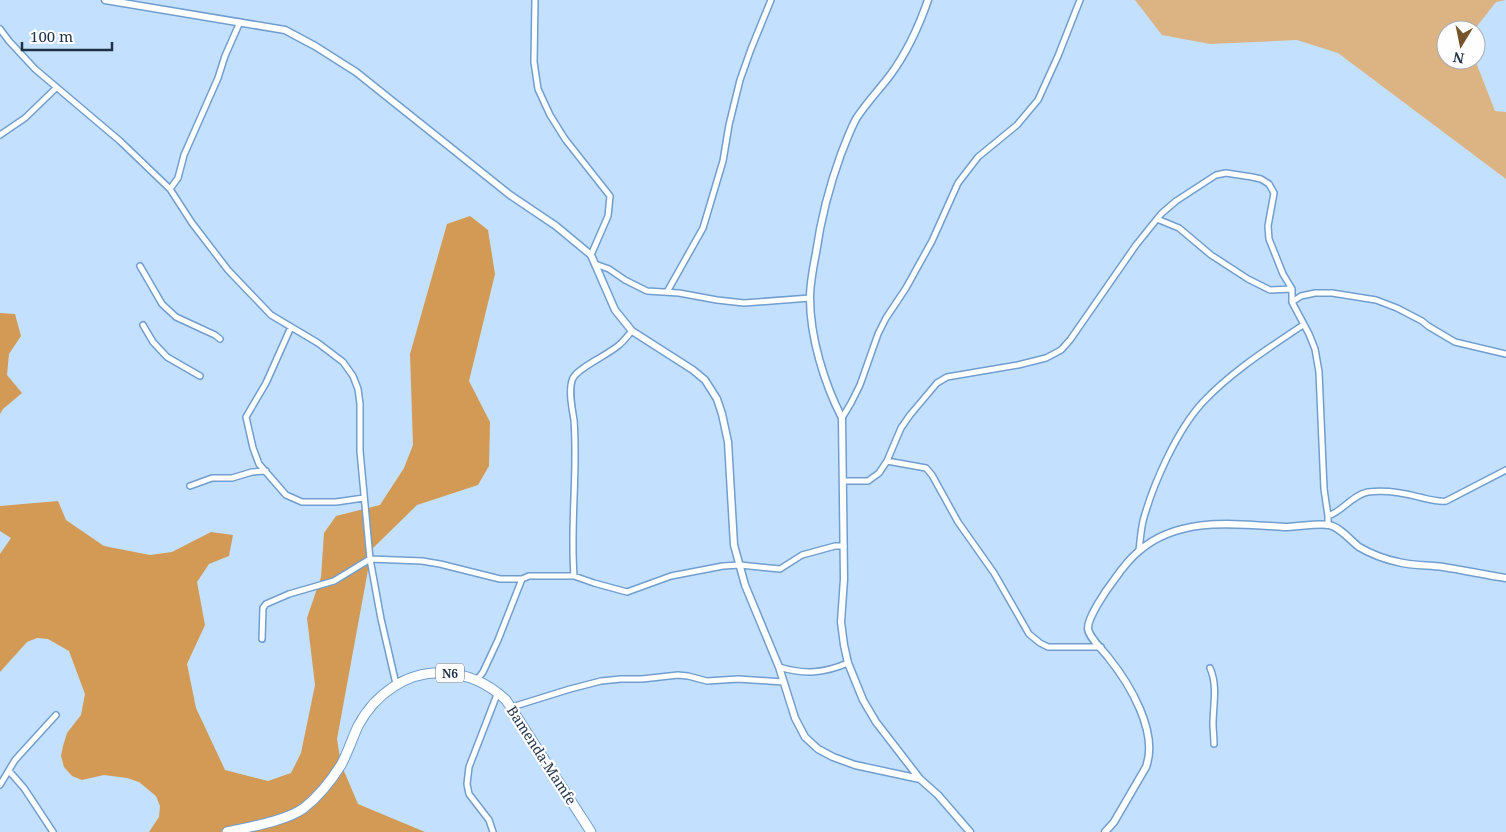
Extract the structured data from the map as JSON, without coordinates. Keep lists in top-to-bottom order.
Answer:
{
  "streets": {
    "highway": ["N6", "Bamenda-Mamfe"]
  },
  "scale_bar": "100 m",
  "north": "bottom"
}
